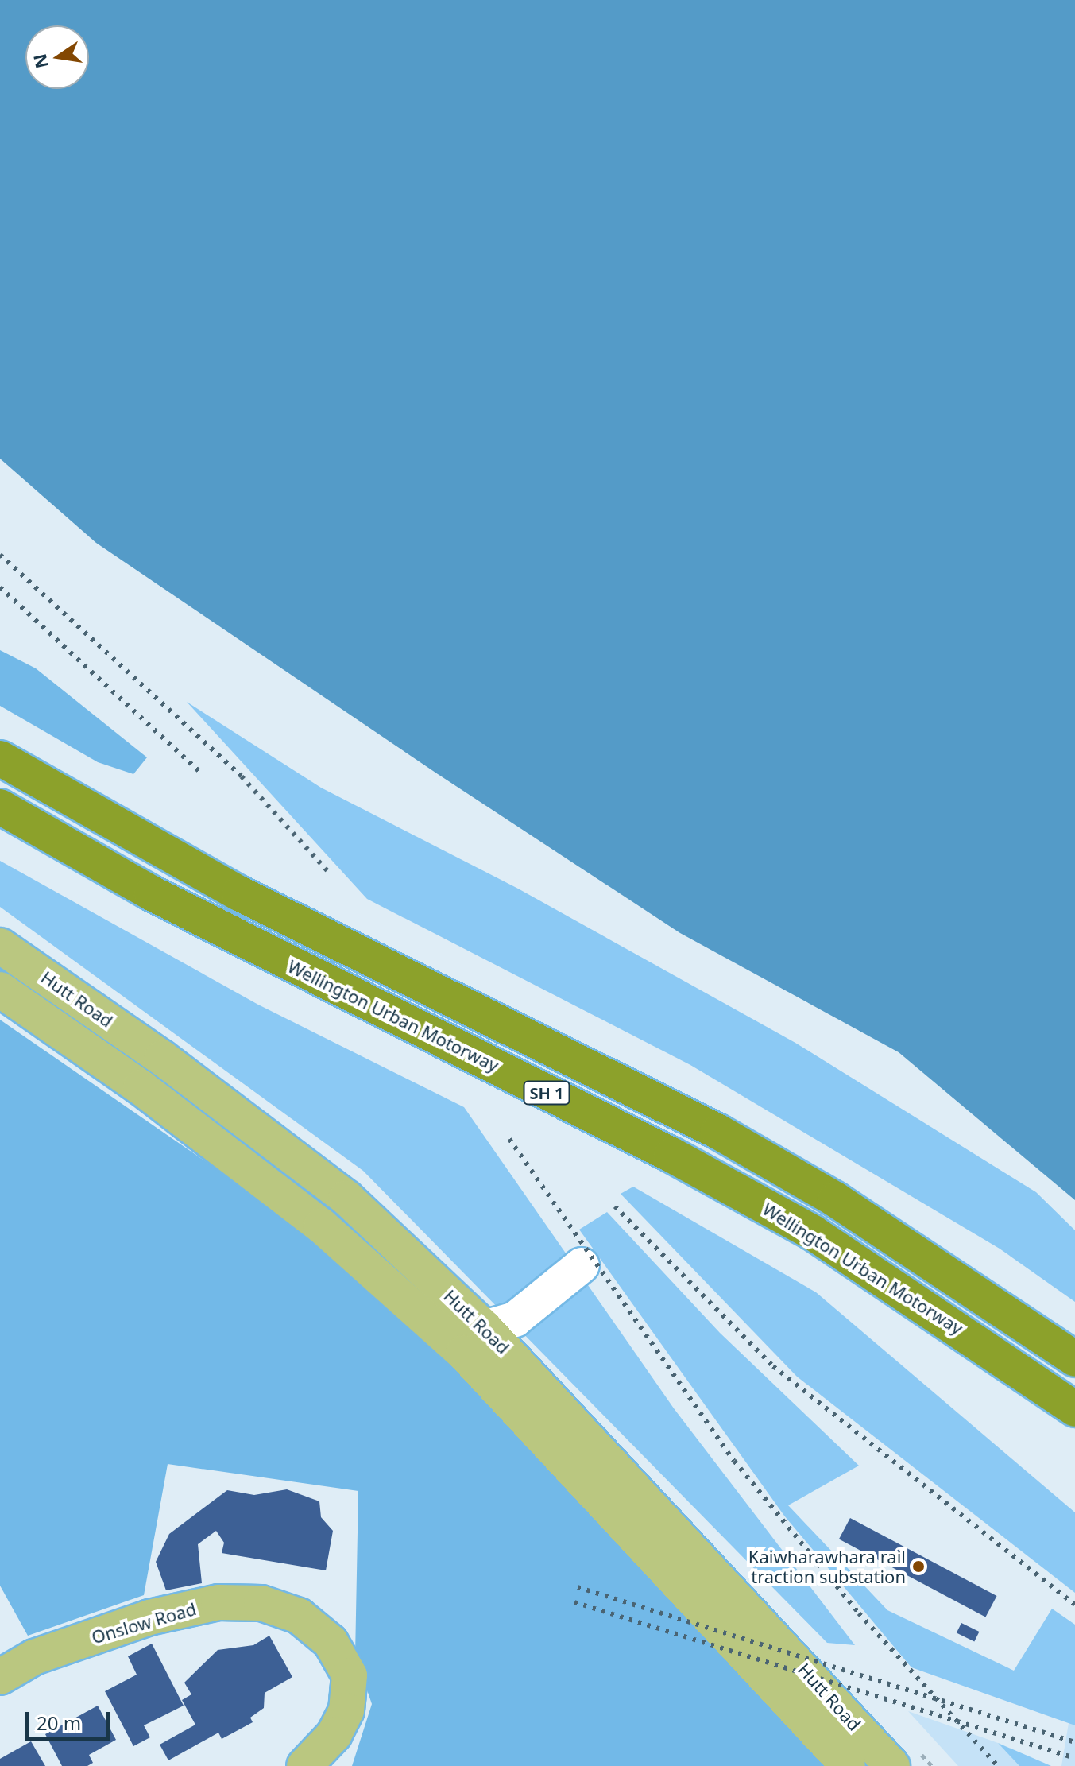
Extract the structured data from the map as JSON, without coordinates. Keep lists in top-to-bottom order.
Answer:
{
  "streets": {
    "highway": ["Wellington Urban Motorway", "SH 1"],
    "main road": ["Hutt Road", "Onslow Road"]
  },
  "places": ["Kaiwharawhara rail traction substation"],
  "scale_bar": "20 m",
  "north": "left"
}
